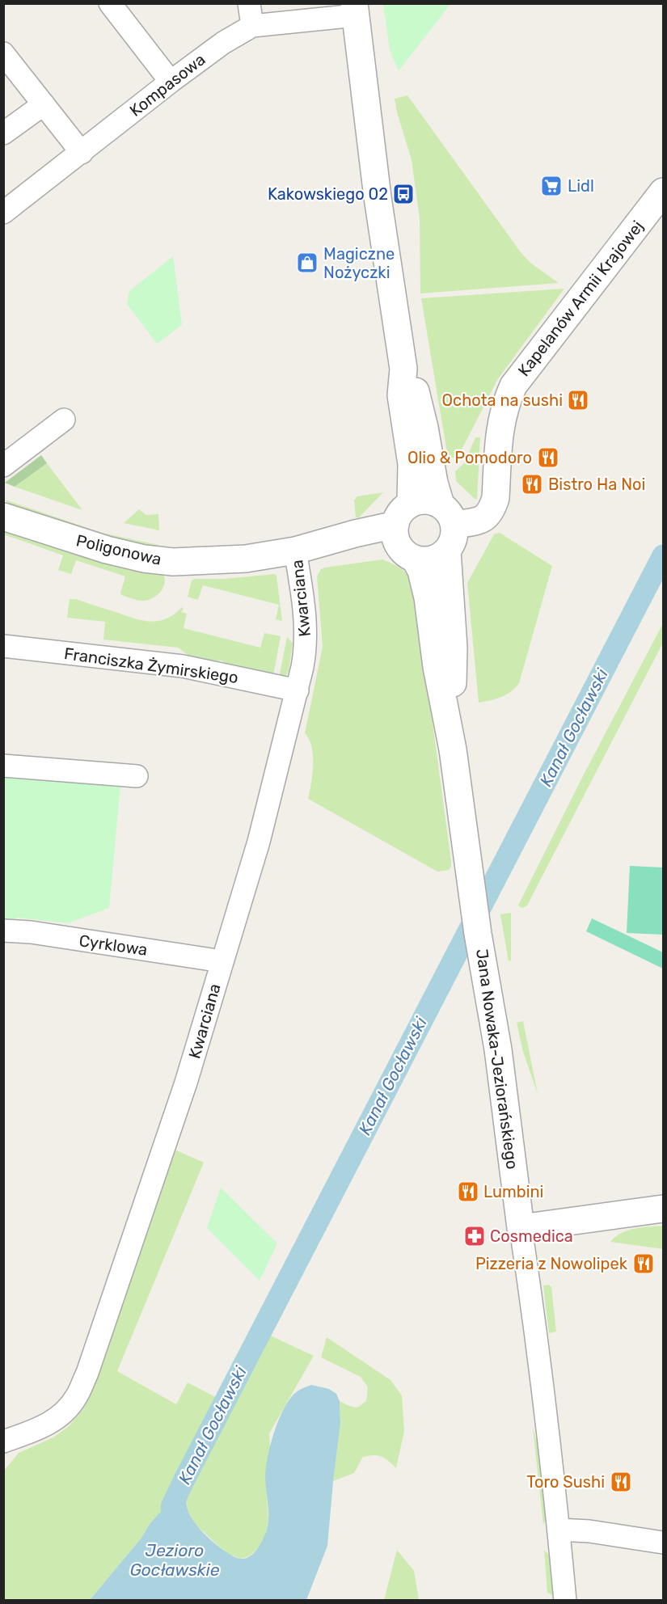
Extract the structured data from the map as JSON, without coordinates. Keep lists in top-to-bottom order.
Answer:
{
  "streets": {
    "street": [
      "Kompasowa",
      "Kapelanów Armii Krajowej",
      "Poligonowa",
      "Kwarciana",
      "Franciszka Żymirskiego",
      "Cyrklowa",
      "Jana Nowaka-Jeziorańskiego"
    ]
  },
  "crossings": [
    ["Kapelanów Armii Krajowej", "Poligonowa"],
    ["Kapelanów Armii Krajowej", "Jana Nowaka-Jeziorańskiego"],
    ["Poligonowa", "Kwarciana"],
    ["Poligonowa", "Jana Nowaka-Jeziorańskiego"],
    ["Kwarciana", "Franciszka Żymirskiego"],
    ["Kwarciana", "Cyrklowa"]
  ],
  "water": ["Kanał Gocławski", "Jezioro Gocławskie"],
  "places": {
    "supermarket": ["Lidl"],
    "bus stop": ["Kakowskiego 02"],
    "shop": ["Magiczne Nożyczki"],
    "restaurant": [
      "Ochota na sushi",
      "Olio & Pomodoro",
      "Bistro Ha Noi",
      "Lumbini",
      "Pizzeria z Nowolipek",
      "Toro Sushi"
    ],
    "pharmacy": ["Cosmedica"]
  }
}
